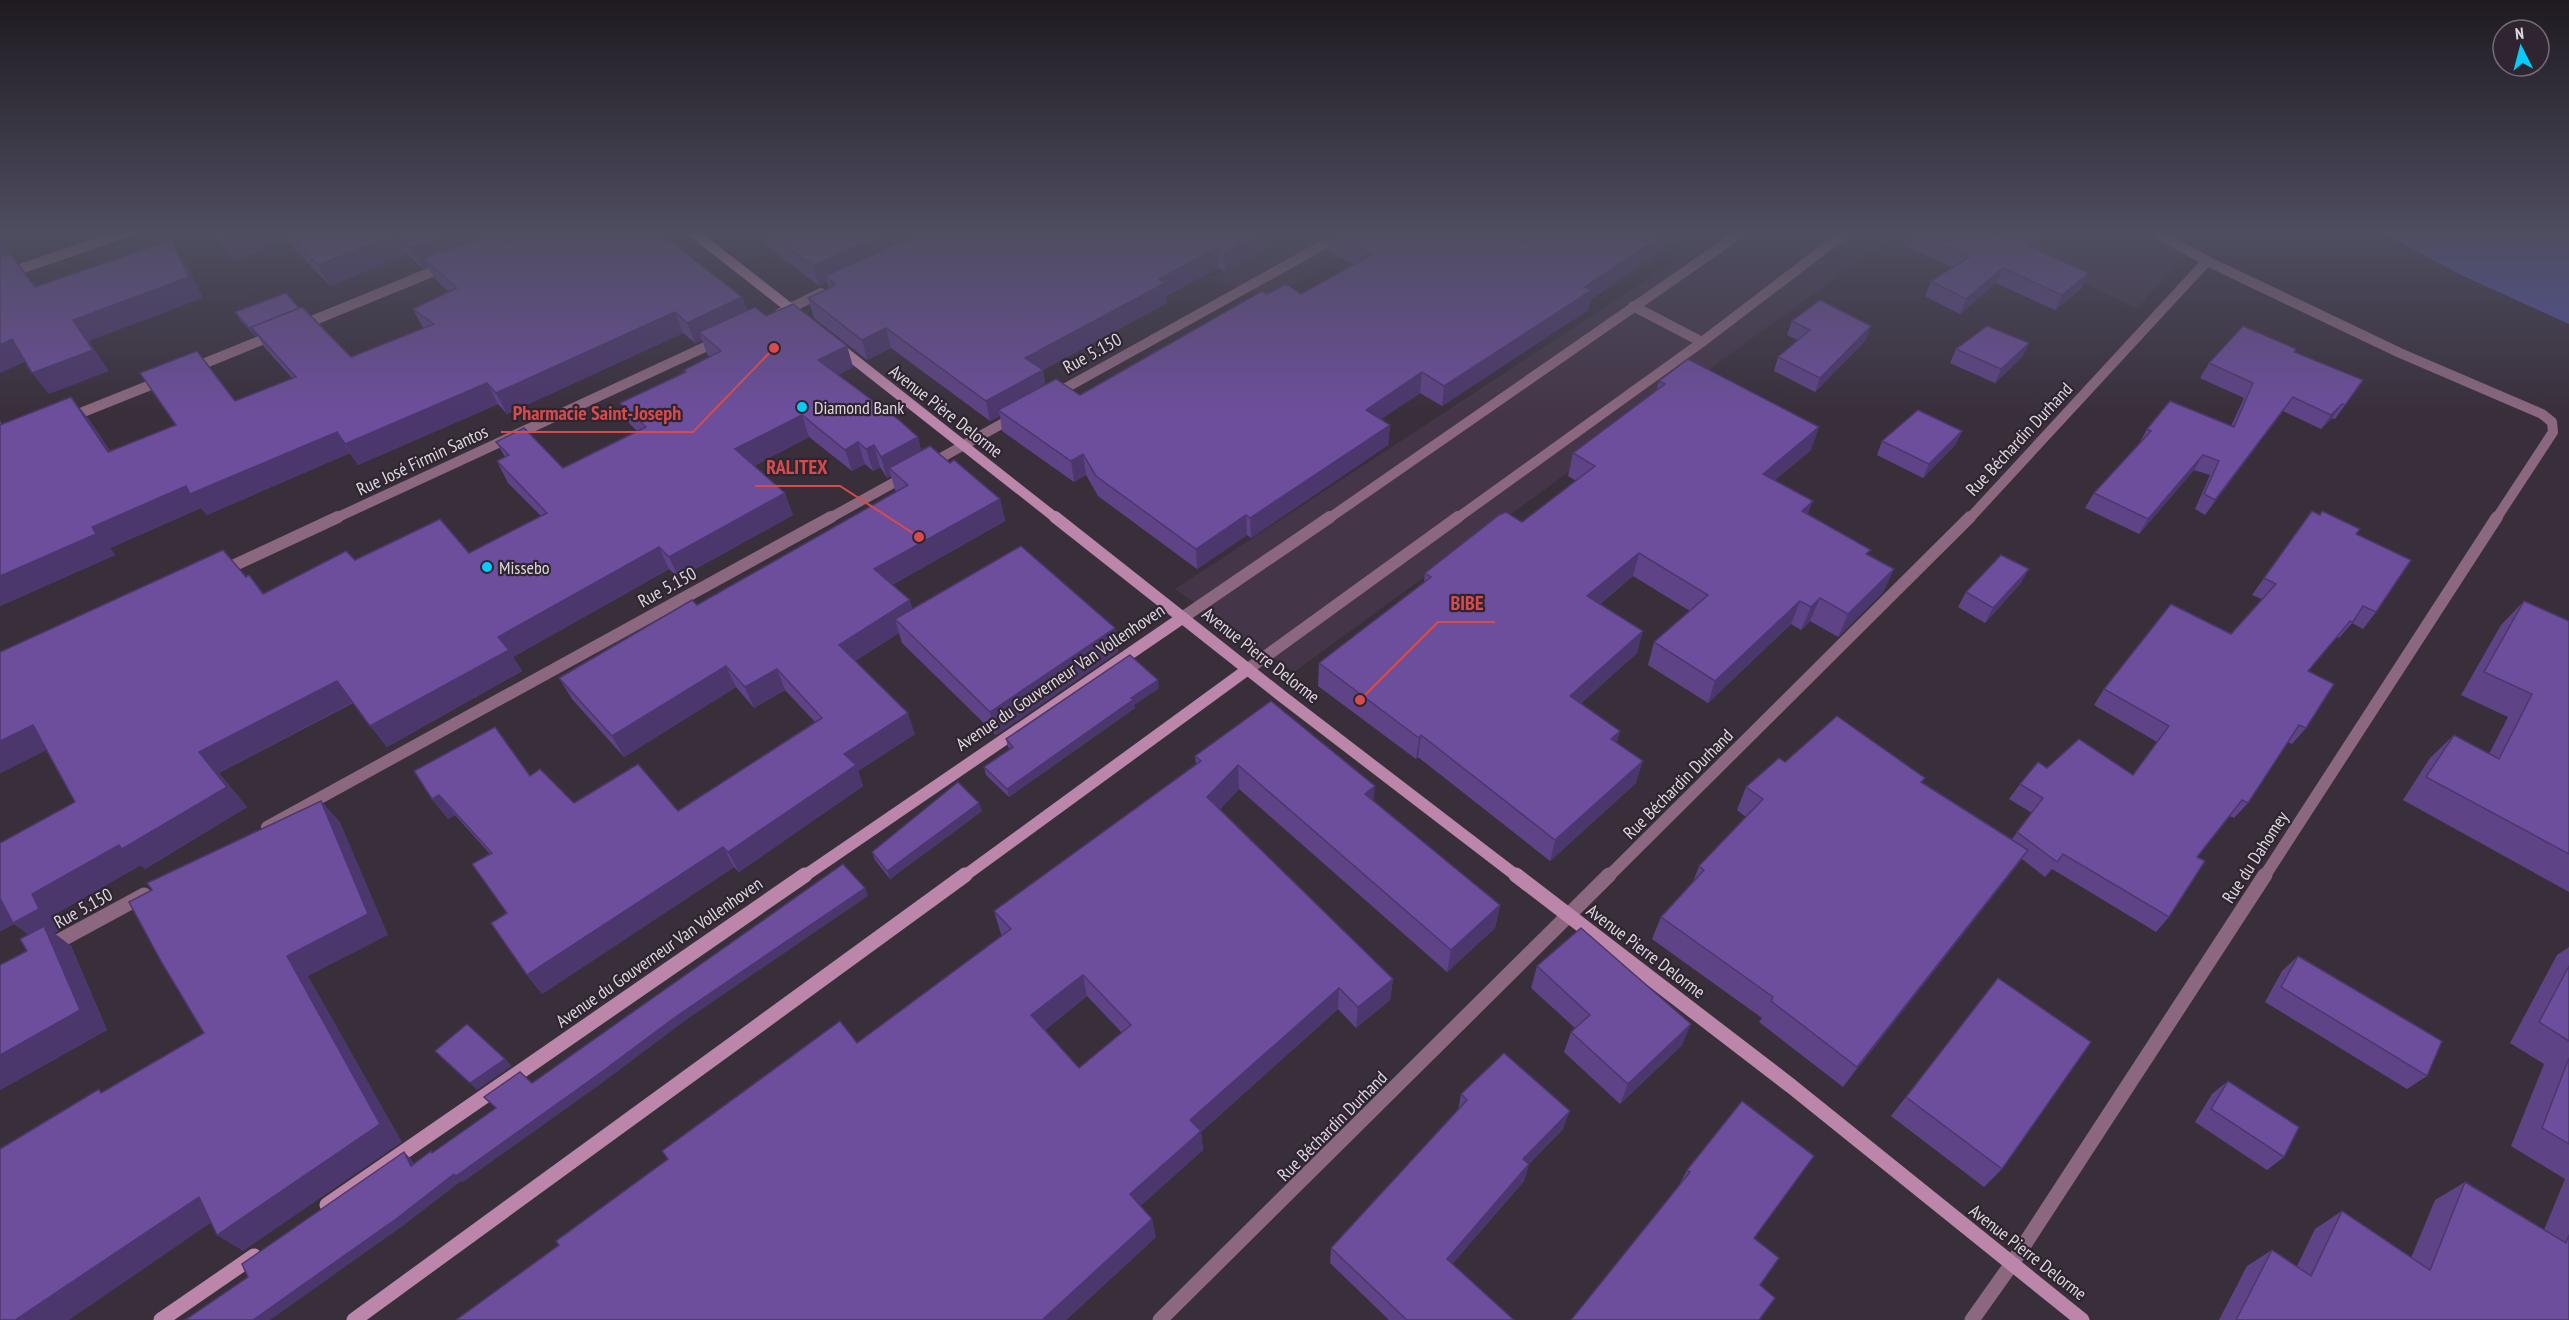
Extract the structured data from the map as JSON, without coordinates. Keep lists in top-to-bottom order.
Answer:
{
  "streets": {
    "main road": ["Avenue Pière Delorme", "Avenue Pierre Delorme", "Avenue du Gouverneur Van Vollenhoven"],
    "street": [
      "Rue 5.150",
      "Rue Béchardin Durhand",
      "Rue José Firmin Santos",
      "Rue du Dahomey"
    ]
  },
  "crossings": [
    ["Rue 5.150", "Avenue Pière Delorme"],
    ["Avenue Pière Delorme", "Avenue Pierre Delorme"],
    ["Avenue Pière Delorme", "Avenue du Gouverneur Van Vollenhoven"],
    ["Rue Béchardin Durhand", "Avenue Pierre Delorme"],
    ["Avenue Pierre Delorme", "Avenue du Gouverneur Van Vollenhoven"],
    ["Avenue Pierre Delorme", "Rue du Dahomey"]
  ],
  "places": [
    "Pharmacie Saint-Joseph",
    "Diamond Bank",
    "RALITEX",
    "Missebo",
    "BIBE"
  ],
  "north": "top"
}
